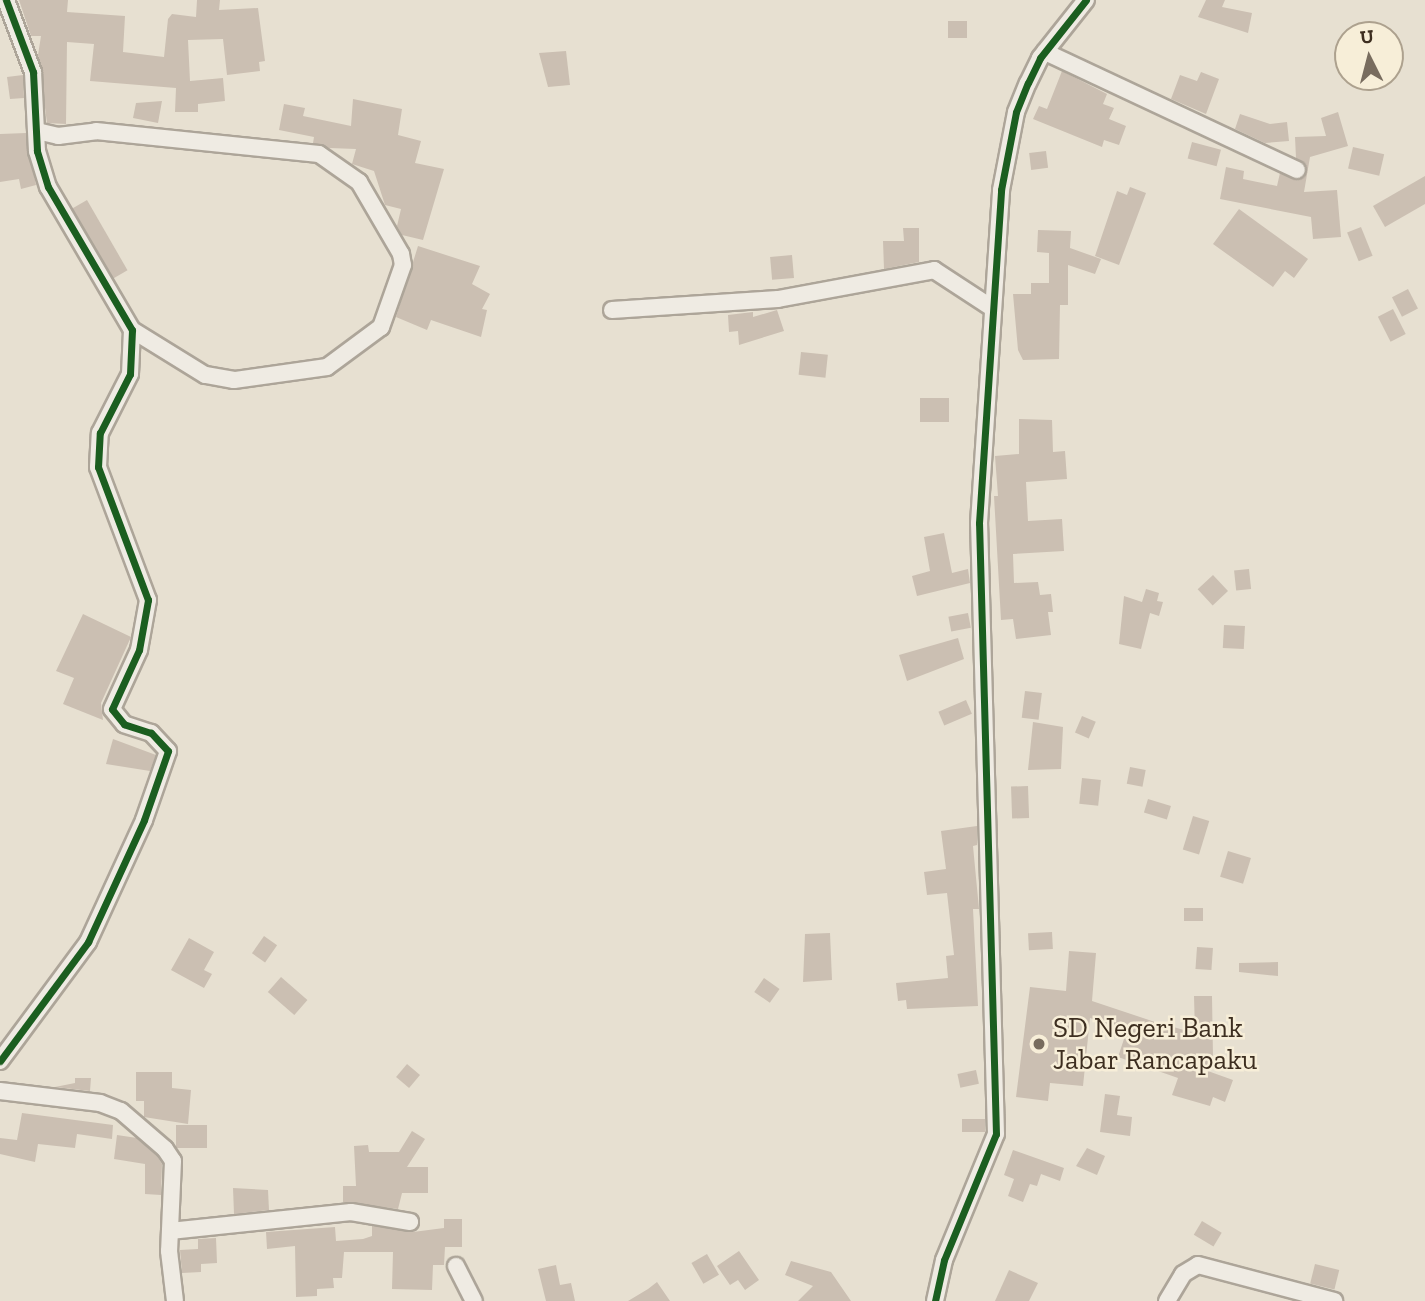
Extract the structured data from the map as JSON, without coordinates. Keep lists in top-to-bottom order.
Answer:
{
  "places": ["SD Negeri Bank Jabar Rancapaku"],
  "north": "top"
}
